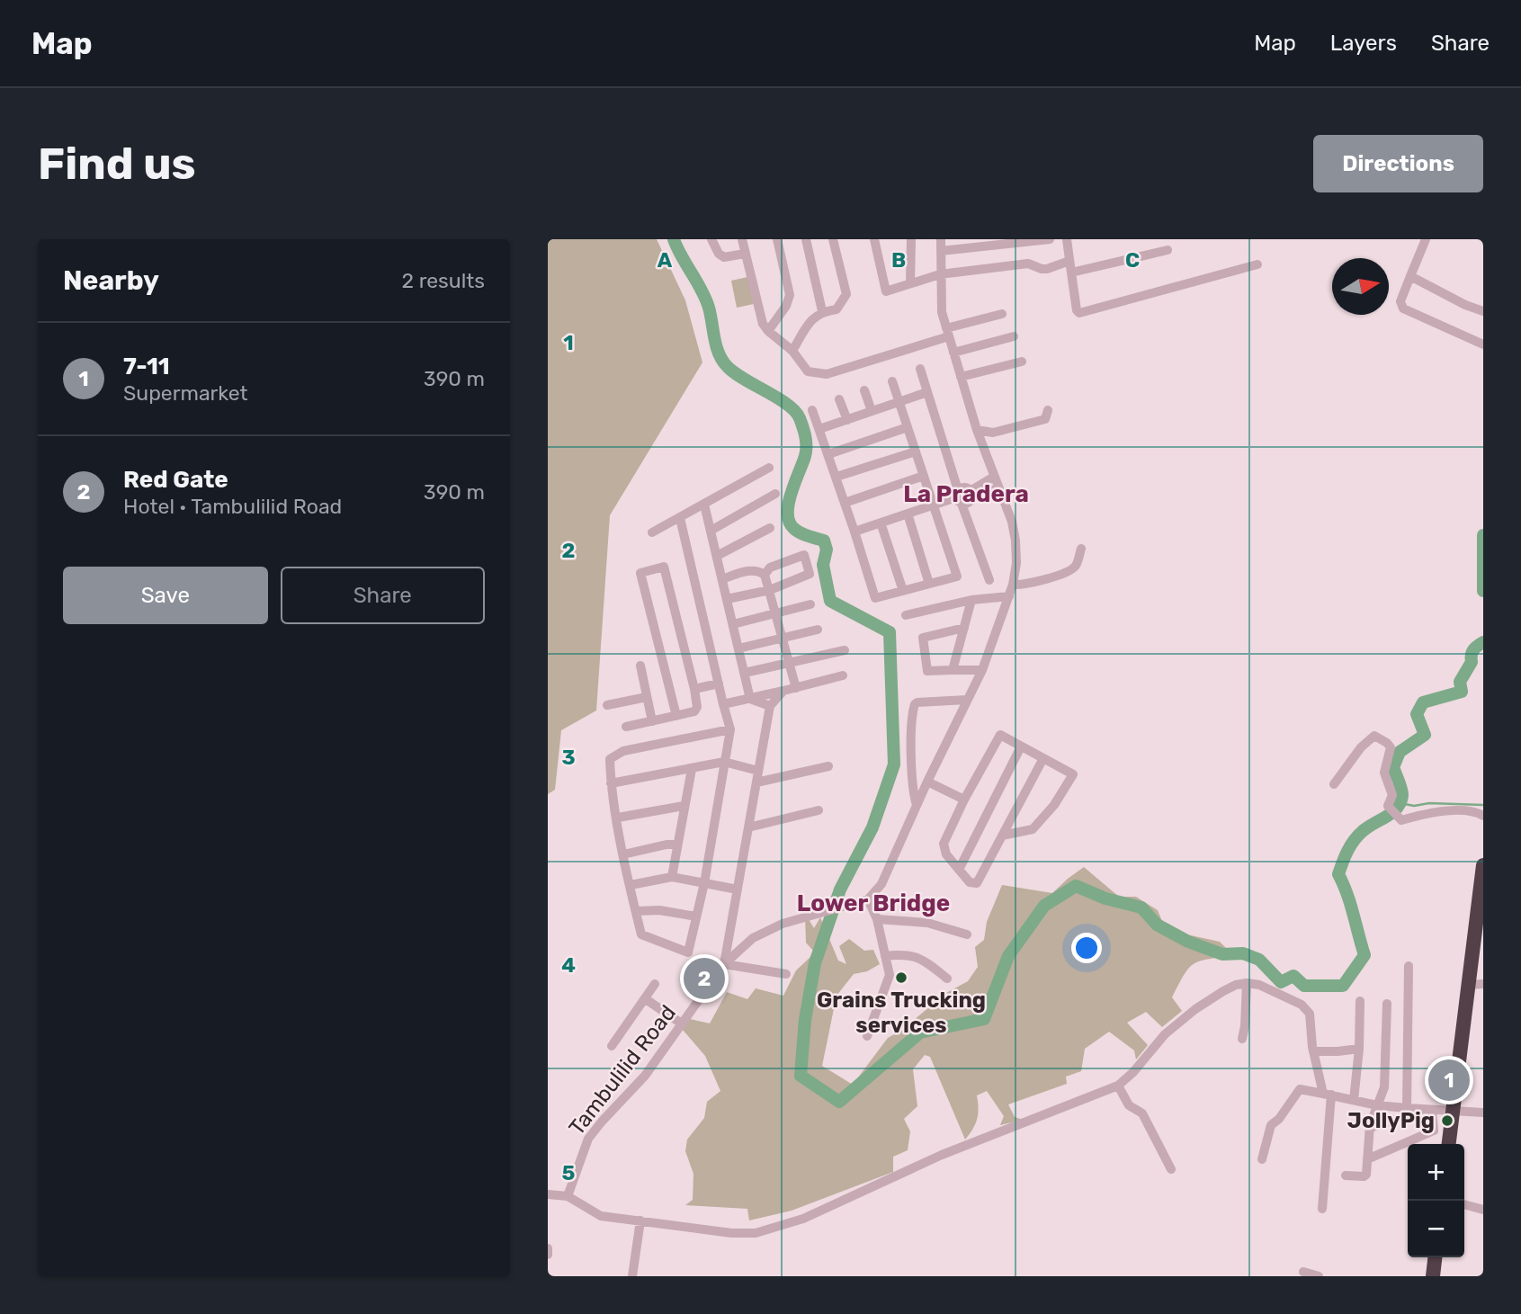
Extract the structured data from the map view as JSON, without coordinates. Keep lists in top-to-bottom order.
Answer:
{
  "streets": {
    "street": ["Tambulilid Road"]
  },
  "districts": ["La Pradera", "Lower Bridge"],
  "places": ["Grains Trucking services", "JollyPig"],
  "north": "right",
  "page": {
    "header": "Map",
    "nav": ["Map", "Layers", "Share"],
    "buttons": [
      "Directions",
      ["Save", "Share"]
    ],
    "title": "Find us",
    "heading": ["Nearby", "2 results"],
    "list": [
      {
        "mark": "1",
        "name": "7-11",
        "note": "Supermarket",
        "value": "390 m"
      },
      {
        "mark": "2",
        "name": "Red Gate",
        "note": "Hotel · Tambulilid Road",
        "value": "390 m"
      }
    ],
    "pins": ["2", "1"],
    "map_buttons": ["+", "−"]
  },
  "grid": {
    "columns": ["A", "B", "C"],
    "rows": [
      "1",
      "2",
      "3",
      "4",
      "5"
    ]
  }
}
